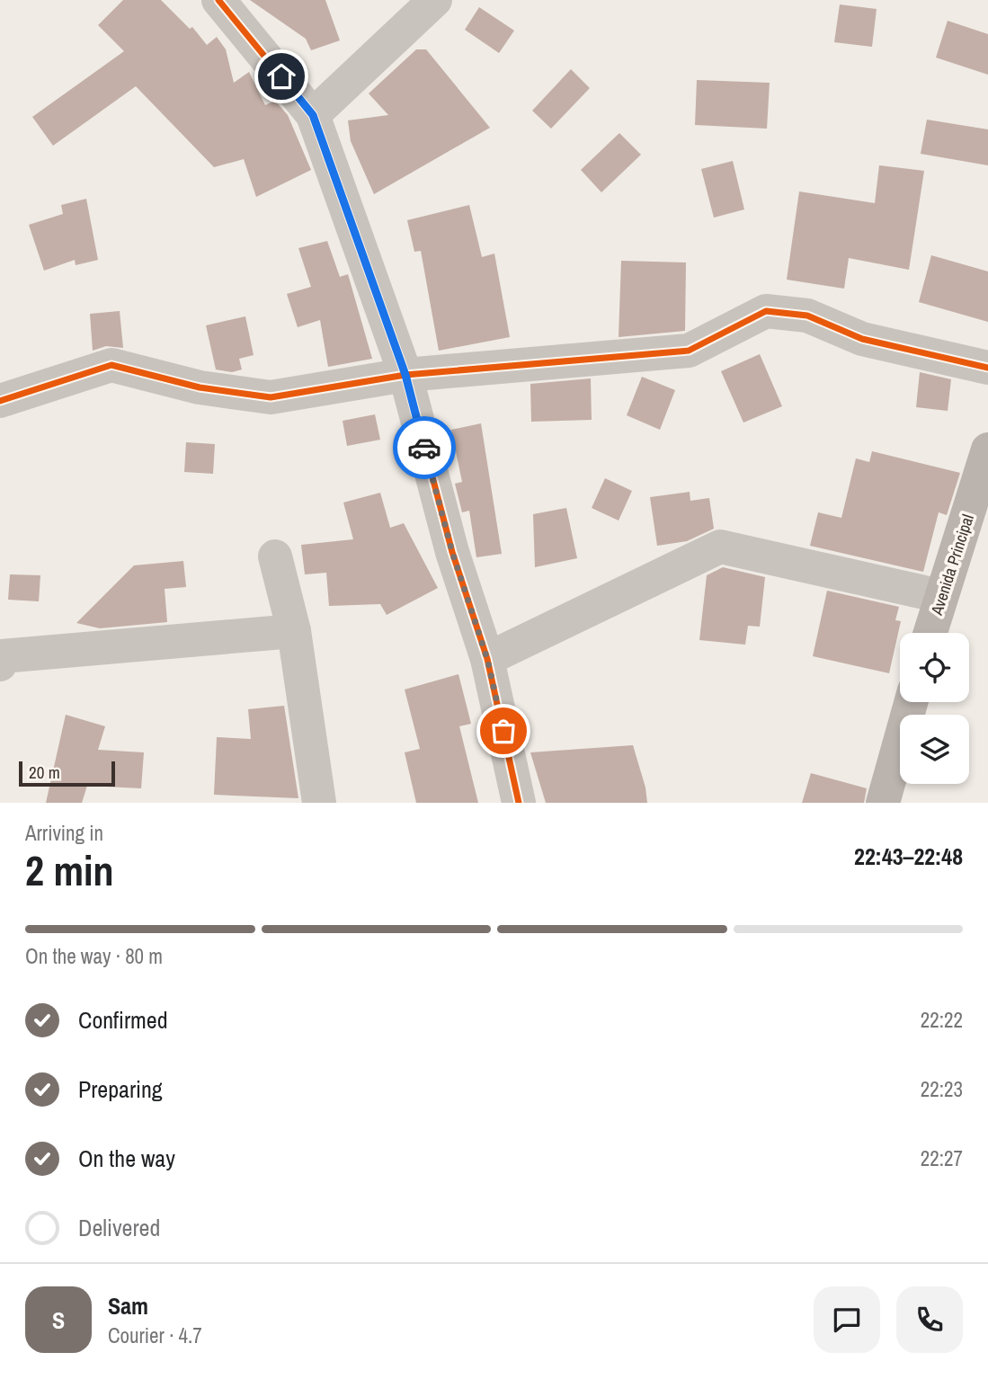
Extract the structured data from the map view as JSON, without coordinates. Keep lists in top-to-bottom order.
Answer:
{
  "streets": {
    "main road": ["Avenida Principal"]
  },
  "scale_bar": "20 m",
  "page": {
    "scale": "20 m",
    "heading": ["2 min", "Arriving in", "22:43–22:48"],
    "panel": ["Sam", "Courier · 4.7"],
    "bar": "On the way · 80 m",
    "list": [
      ["Confirmed", "22:22"],
      ["Preparing", "22:23"],
      ["On the way", "22:27"],
      "Delivered"
    ],
    "round": "S"
  }
}
